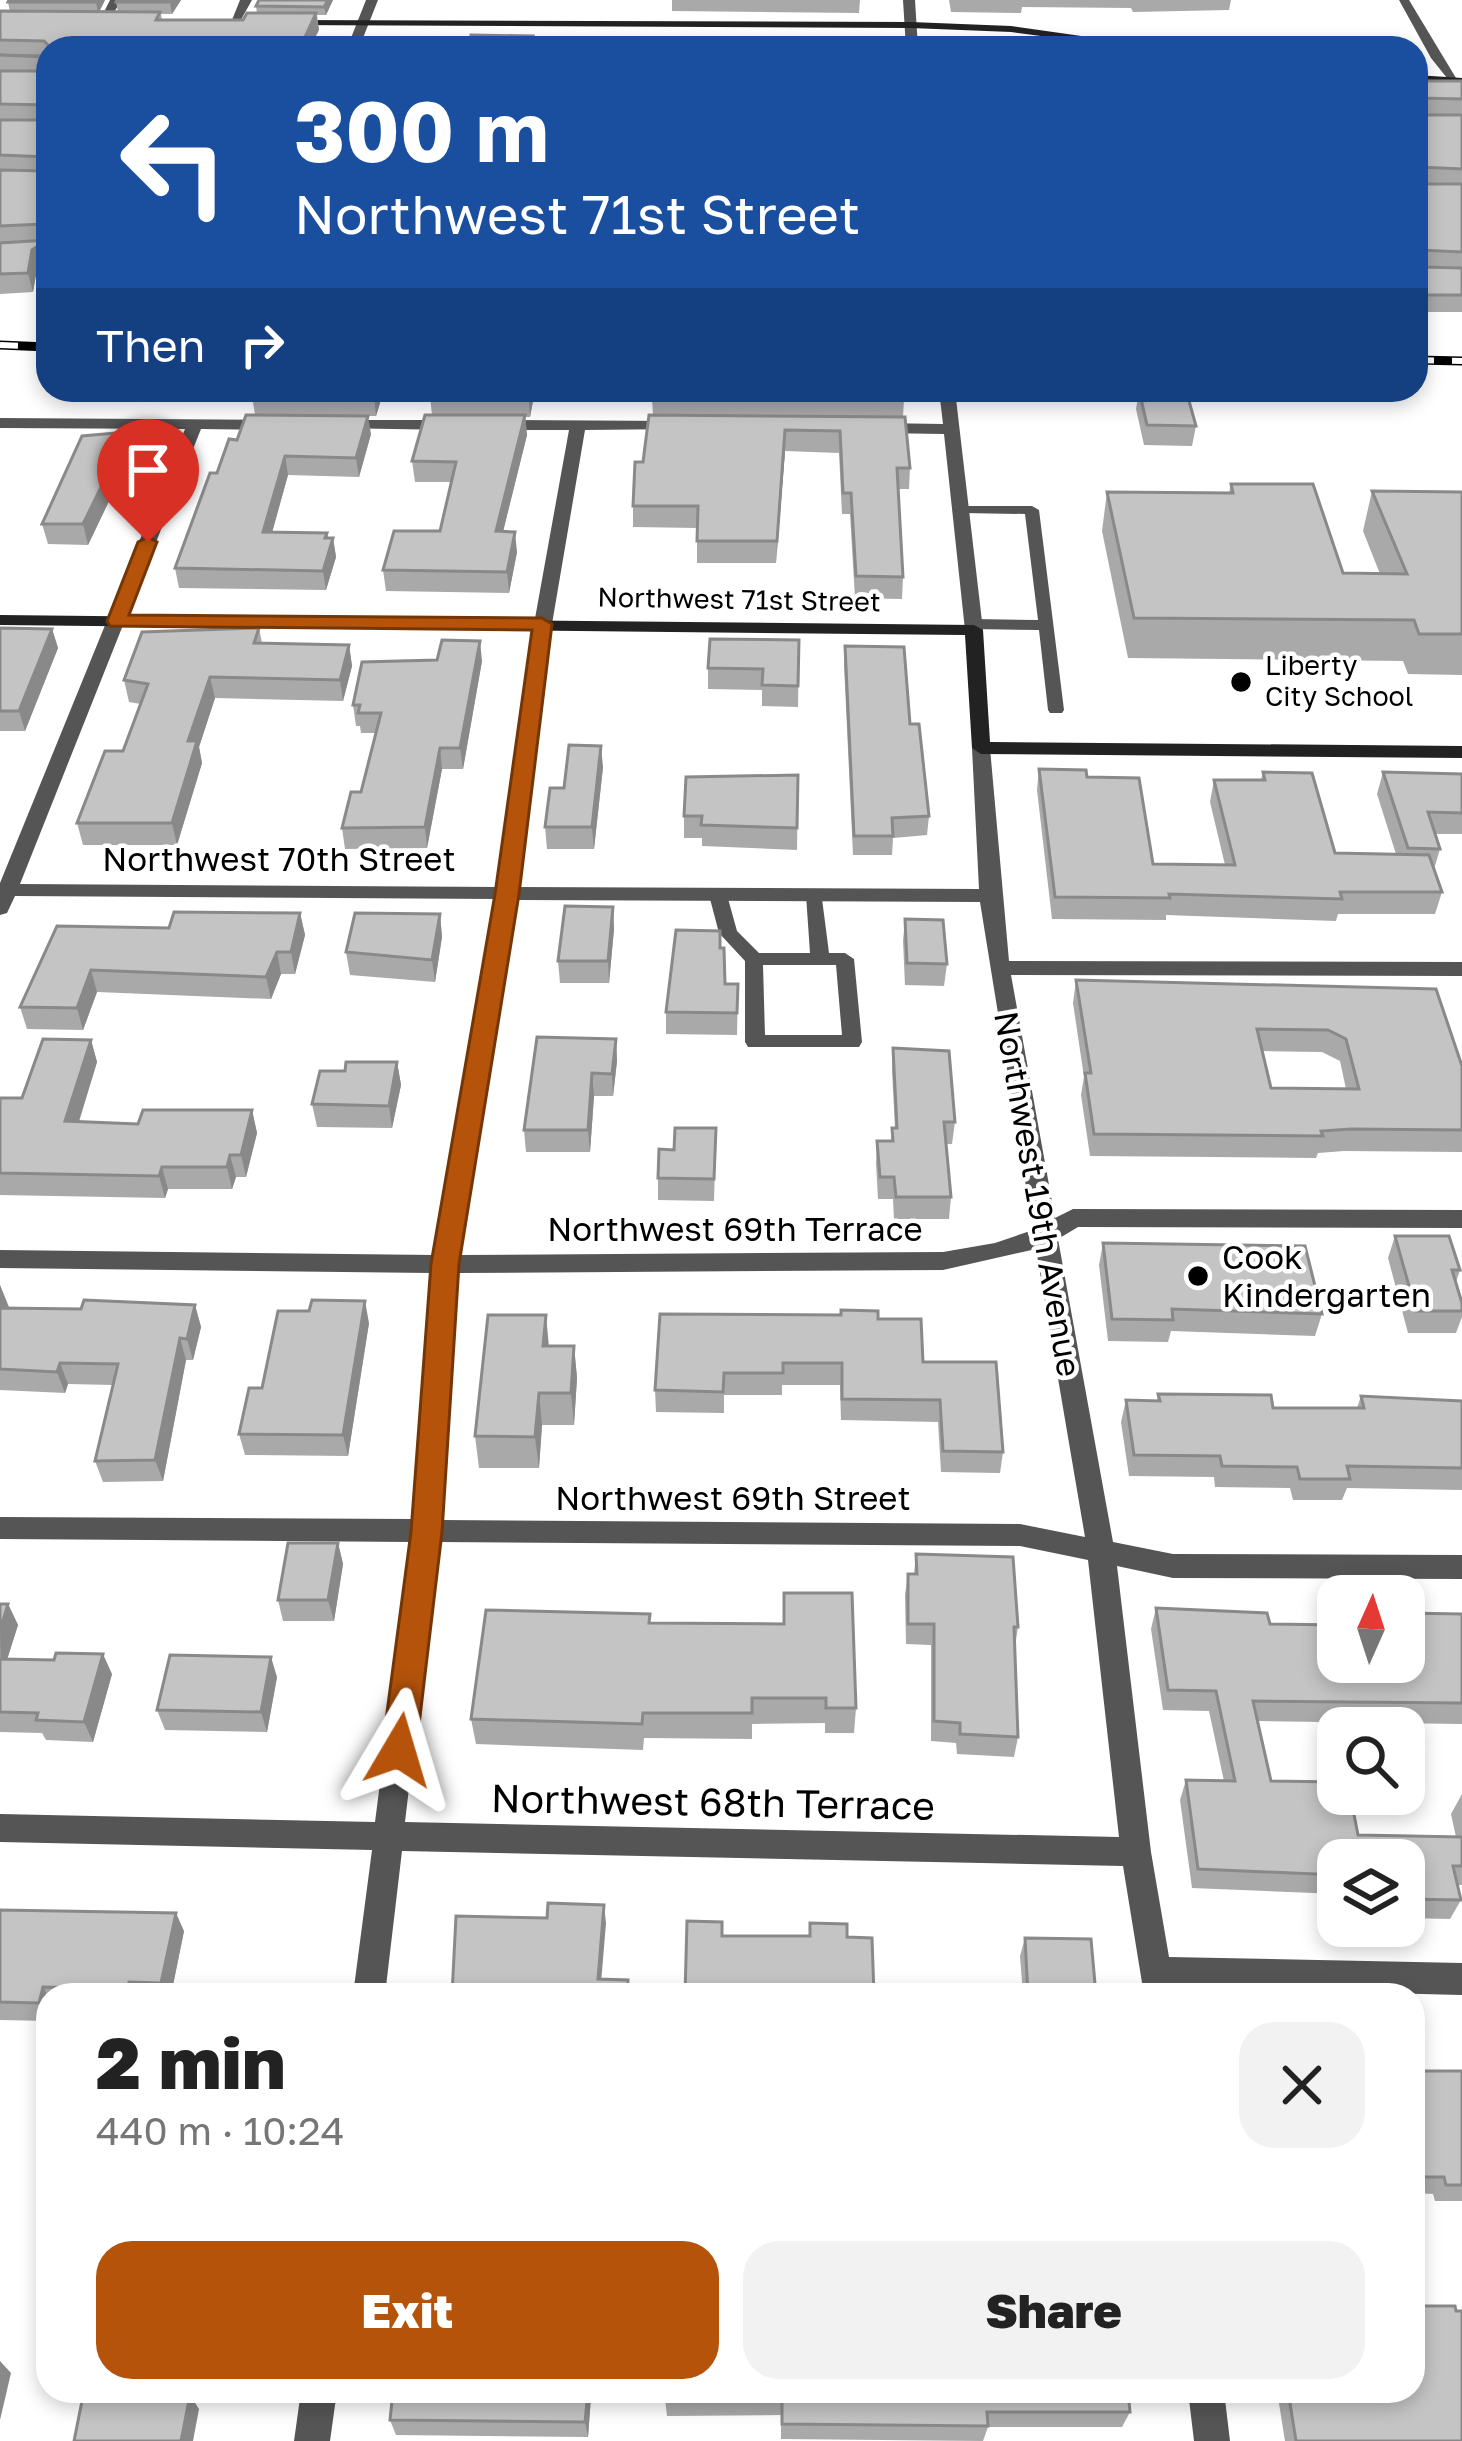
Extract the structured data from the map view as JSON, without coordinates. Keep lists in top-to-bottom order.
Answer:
{
  "streets": {
    "street": [
      "Northwest 71st Street",
      "Northwest 70th Street",
      "Northwest 19th Avenue",
      "Northwest 69th Terrace",
      "Northwest 69th Street",
      "Northwest 68th Terrace"
    ]
  },
  "crossings": [
    ["Northwest 71st Street", "Northwest 19th Avenue"],
    ["Northwest 70th Street", "Northwest 19th Avenue"],
    ["Northwest 19th Avenue", "Northwest 69th Terrace"],
    ["Northwest 19th Avenue", "Northwest 69th Street"],
    ["Northwest 19th Avenue", "Northwest 68th Terrace"]
  ],
  "places": ["Liberty City School", "Cook Kindergarten"],
  "north": "top",
  "page": {
    "turn": ["300 m", "Northwest 71st Street"],
    "then": "Then",
    "heading": ["2 min", "440 m · 10:24"],
    "buttons": ["Exit", "Share"]
  }
}
